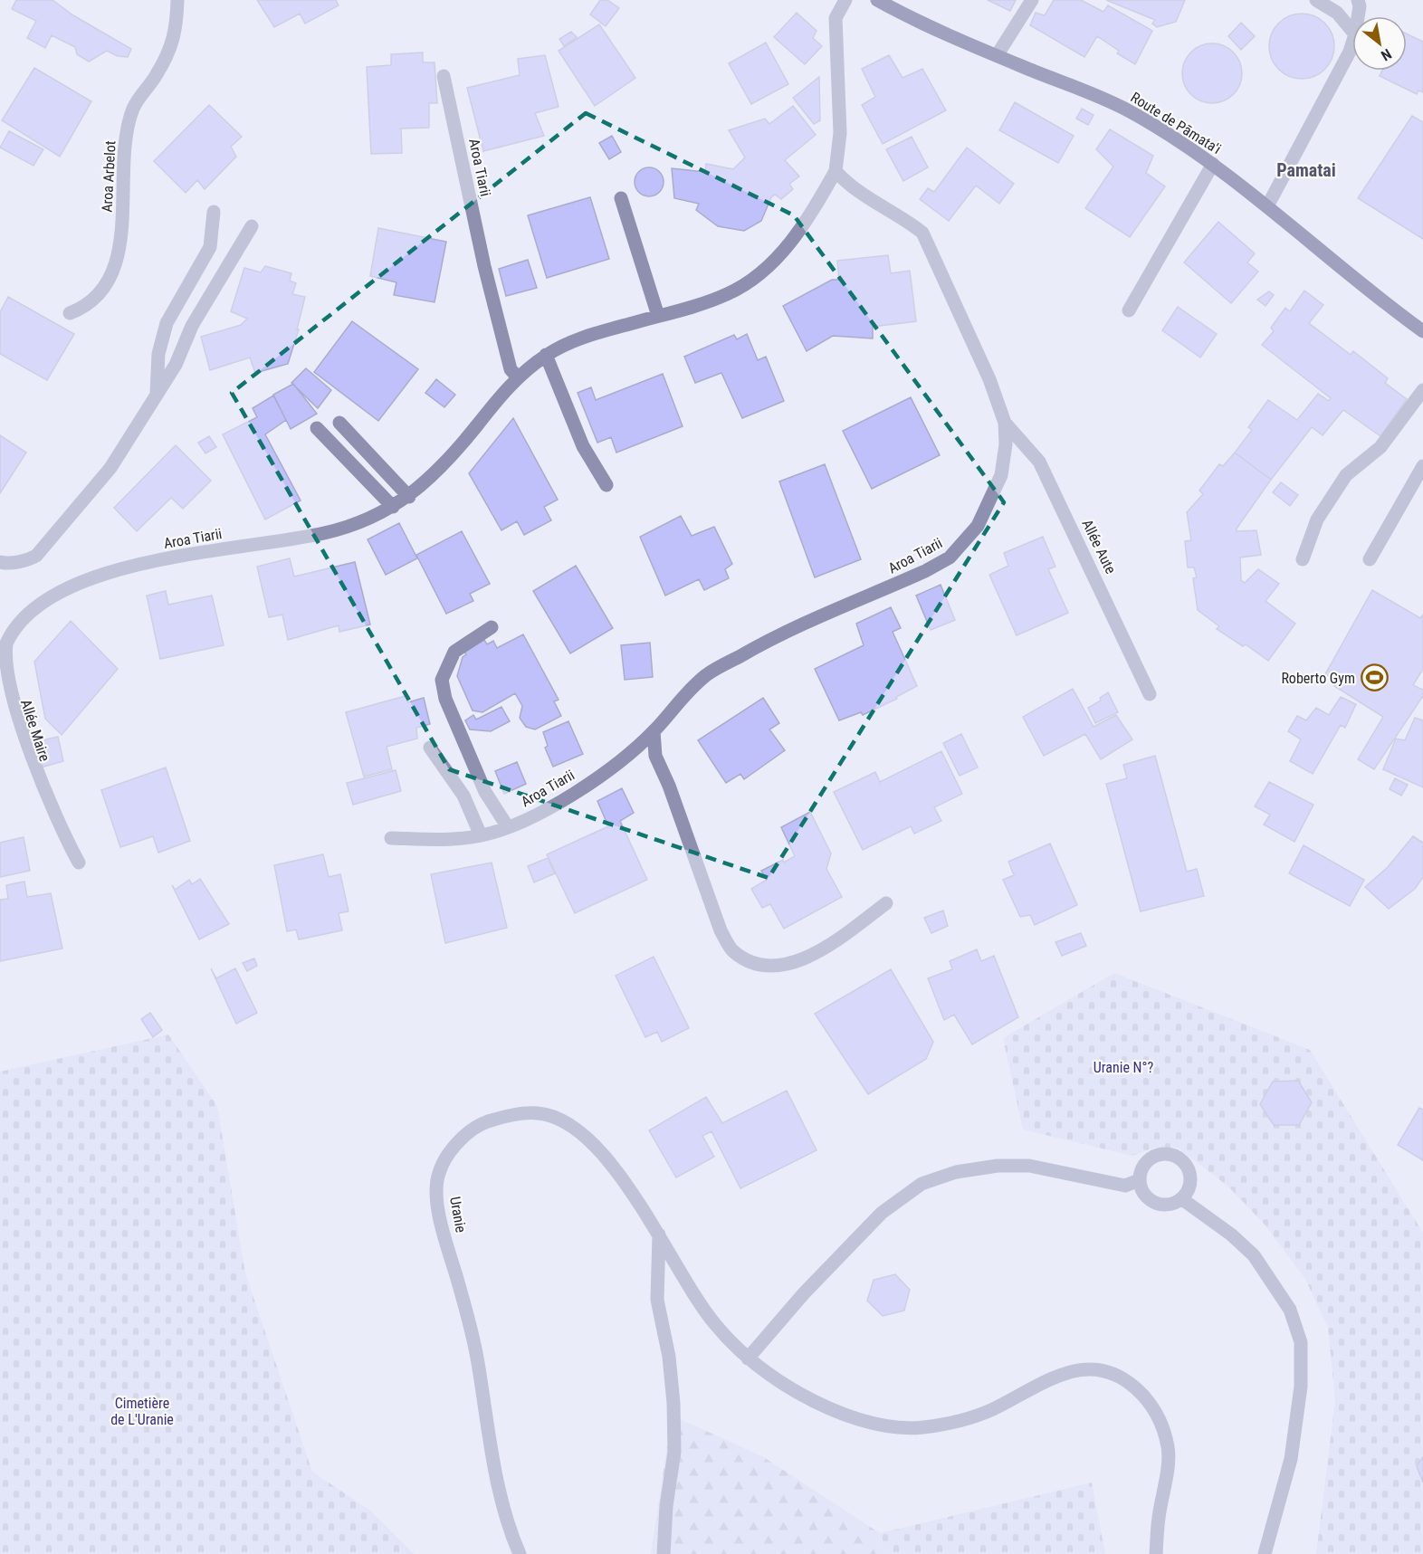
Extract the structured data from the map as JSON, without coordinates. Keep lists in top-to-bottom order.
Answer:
{
  "streets": {
    "main road": ["Route de Pāmata'i"],
    "street": [
      "Aroa Tiarii",
      "Aroa Arbelot",
      "Allée Aute",
      "Allée Maire",
      "Uranie"
    ]
  },
  "crossings": [
    ["Aroa Tiarii", "Allée Aute"],
    ["Aroa Tiarii", "Allée Maire"]
  ],
  "districts": ["Pamatai"],
  "parks": ["Uranie N°?", "Cimetière de L'Uranie"],
  "places": {
    "sports": ["Roberto Gym"]
  },
  "north": "bottom right"
}
